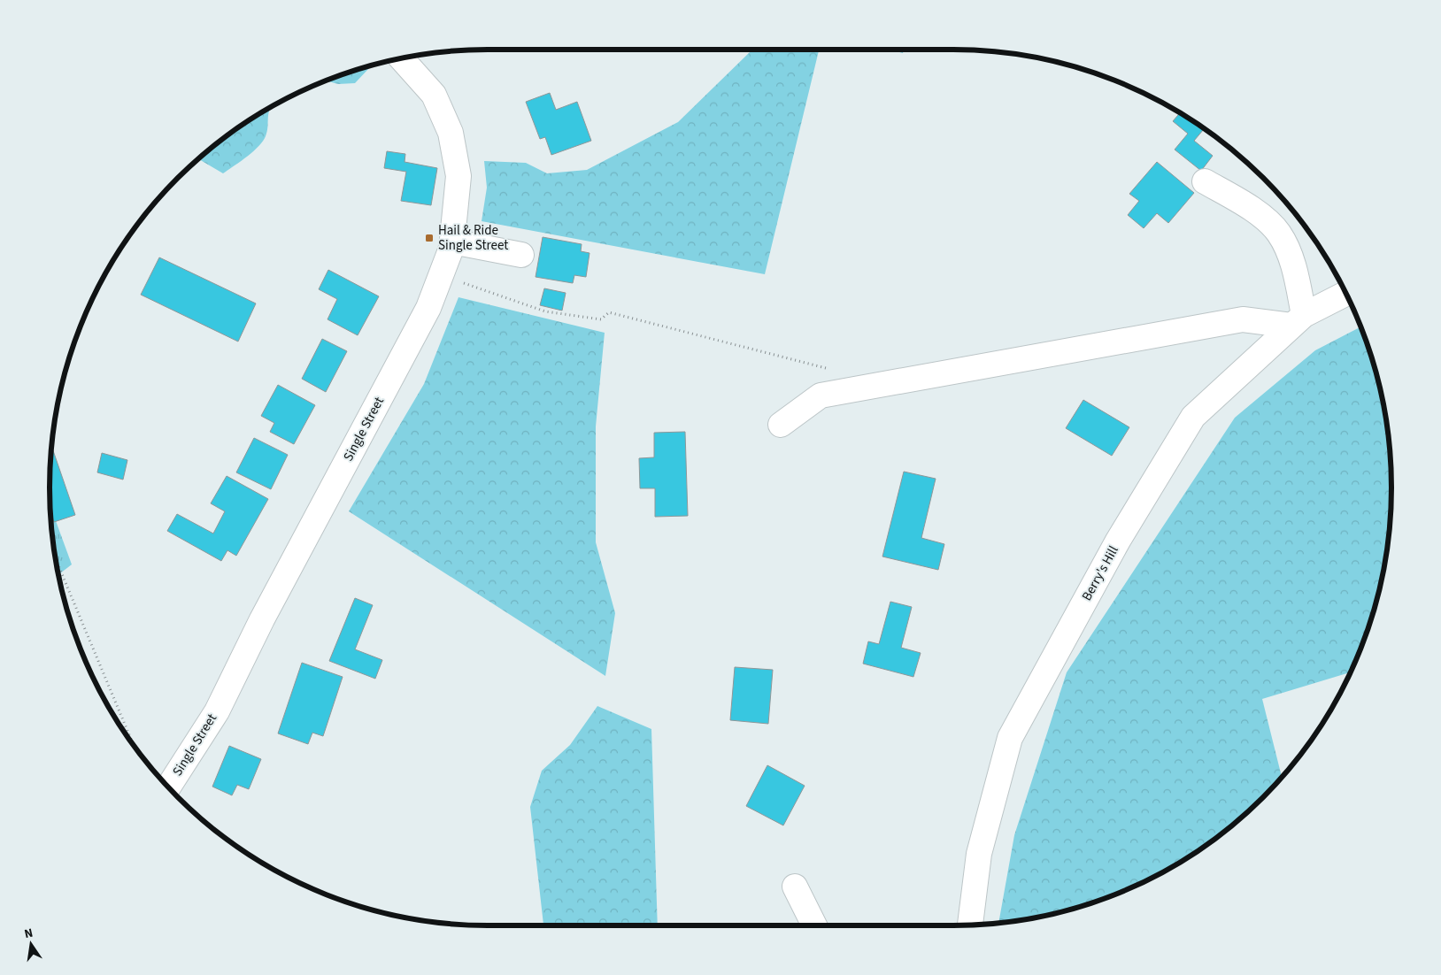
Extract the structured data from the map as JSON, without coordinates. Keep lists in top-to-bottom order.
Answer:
{
  "streets": {
    "street": ["Single Street", "Berry's Hill"]
  },
  "places": {
    "transit": ["Hail & Ride Single Street"]
  },
  "north": "top"
}
